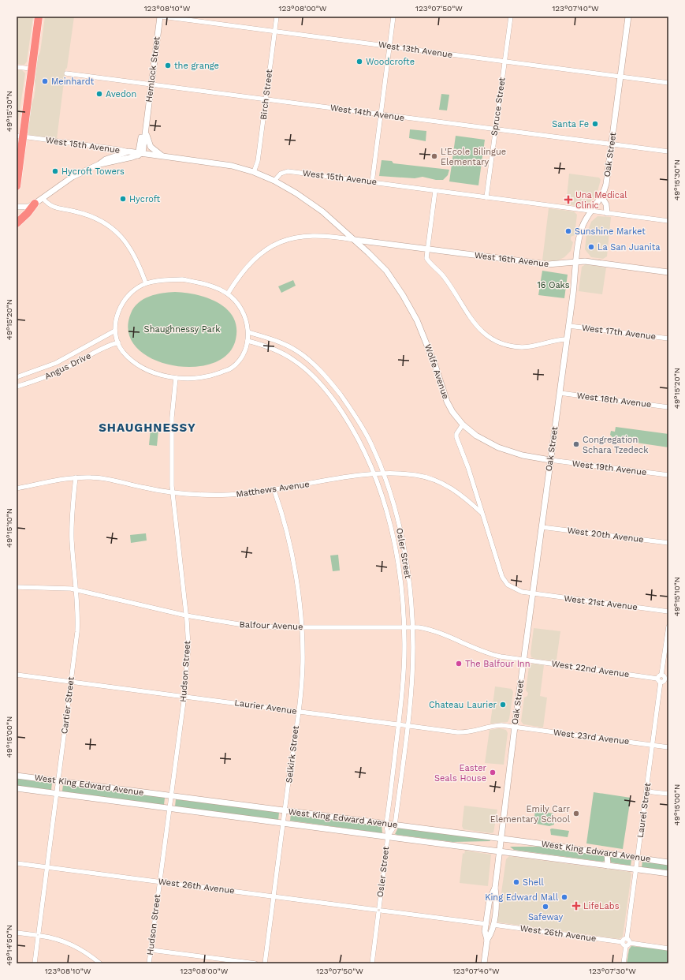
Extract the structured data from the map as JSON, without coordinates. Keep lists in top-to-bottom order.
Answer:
{
  "streets": {
    "main road": [
      "Hemlock Street",
      "West 15th Avenue",
      "Oak Street",
      "West 16th Avenue",
      "Wolfe Avenue",
      "West King Edward Avenue"
    ],
    "street": [
      "West 13th Avenue",
      "Birch Street",
      "Spruce Street",
      "West 14th Avenue",
      "West 17th Avenue",
      "Angus Drive",
      "West 18th Avenue",
      "West 19th Avenue",
      "Matthews Avenue",
      "West 20th Avenue",
      "Osler Street",
      "West 21st Avenue",
      "Balfour Avenue",
      "West 22nd Avenue",
      "Hudson Street",
      "Cartier Street",
      "Laurier Avenue",
      "West 23rd Avenue",
      "Selkirk Street",
      "Laurel Street",
      "West 26th Avenue"
    ]
  },
  "crossings": [
    ["West 13th Avenue", "Hemlock Street"],
    ["West 13th Avenue", "Birch Street"],
    ["West 13th Avenue", "Spruce Street"],
    ["West 13th Avenue", "Oak Street"],
    ["Hemlock Street", "West 14th Avenue"],
    ["Hemlock Street", "West 15th Avenue"],
    ["Birch Street", "West 14th Avenue"],
    ["Birch Street", "West 15th Avenue"],
    ["Spruce Street", "West 14th Avenue"],
    ["Spruce Street", "West 15th Avenue"],
    ["West 14th Avenue", "Oak Street"],
    ["West 15th Avenue", "Oak Street"],
    ["West 15th Avenue", "Wolfe Avenue"],
    ["Oak Street", "West 16th Avenue"],
    ["Oak Street", "West 17th Avenue"],
    ["Oak Street", "Wolfe Avenue"],
    ["Oak Street", "West 18th Avenue"],
    ["Oak Street", "West 19th Avenue"],
    ["Oak Street", "West 20th Avenue"],
    ["Oak Street", "West 21st Avenue"],
    ["Oak Street", "Balfour Avenue"],
    ["Oak Street", "West 22nd Avenue"],
    ["Oak Street", "Laurier Avenue"],
    ["Oak Street", "West 23rd Avenue"],
    ["Oak Street", "West King Edward Avenue"],
    ["Oak Street", "West 26th Avenue"],
    ["West 16th Avenue", "Wolfe Avenue"],
    ["Wolfe Avenue", "West 19th Avenue"],
    ["Matthews Avenue", "Osler Street"],
    ["Matthews Avenue", "Hudson Street"],
    ["Matthews Avenue", "Cartier Street"],
    ["Matthews Avenue", "Selkirk Street"],
    ["Osler Street", "Balfour Avenue"],
    ["Osler Street", "Laurier Avenue"],
    ["Osler Street", "West King Edward Avenue"],
    ["Osler Street", "West 26th Avenue"],
    ["Balfour Avenue", "West 22nd Avenue"],
    ["Balfour Avenue", "Hudson Street"],
    ["Balfour Avenue", "Cartier Street"],
    ["Balfour Avenue", "Selkirk Street"],
    ["West 22nd Avenue", "Laurel Street"],
    ["Hudson Street", "Laurier Avenue"],
    ["Hudson Street", "West King Edward Avenue"],
    ["Hudson Street", "West 26th Avenue"],
    ["Cartier Street", "Laurier Avenue"],
    ["Cartier Street", "West King Edward Avenue"],
    ["Cartier Street", "West 26th Avenue"],
    ["Laurier Avenue", "West 23rd Avenue"],
    ["Laurier Avenue", "Selkirk Street"],
    ["West 23rd Avenue", "Laurel Street"],
    ["Selkirk Street", "West King Edward Avenue"],
    ["Selkirk Street", "West 26th Avenue"],
    ["West King Edward Avenue", "Laurel Street"],
    ["Laurel Street", "West 26th Avenue"]
  ],
  "districts": ["SHAUGHNESSY"],
  "parks": ["16 Oaks", "Shaughnessy Park"],
  "places": {
    "other": [
      "Woodcrofte",
      "the grange",
      "Meinhardt",
      "Avedon",
      "Santa Fe",
      "L'Ecole Bilingue Elementary",
      "Hycroft Towers",
      "Hycroft",
      "Sunshine Market",
      "La San Juanita",
      "Congregation Schara Tzedeck",
      "The Balfour Inn",
      "Chateau Laurier",
      "Easter Seals House",
      "Emily Carr Elementary School",
      "Shell",
      "King Edward Mall",
      "Safeway"
    ],
    "health": ["Una Medical Clinic", "LifeLabs"]
  },
  "coordinates": [
    "123°08'10\"W",
    "123°08'00\"W",
    "123°07'50\"W",
    "123°07'40\"W",
    "49°15'30\"N",
    "49°15'20\"N",
    "49°15'10\"N",
    "49°15'00\"N",
    "49°14'50\"N",
    "123°07'30\"W"
  ]
}
